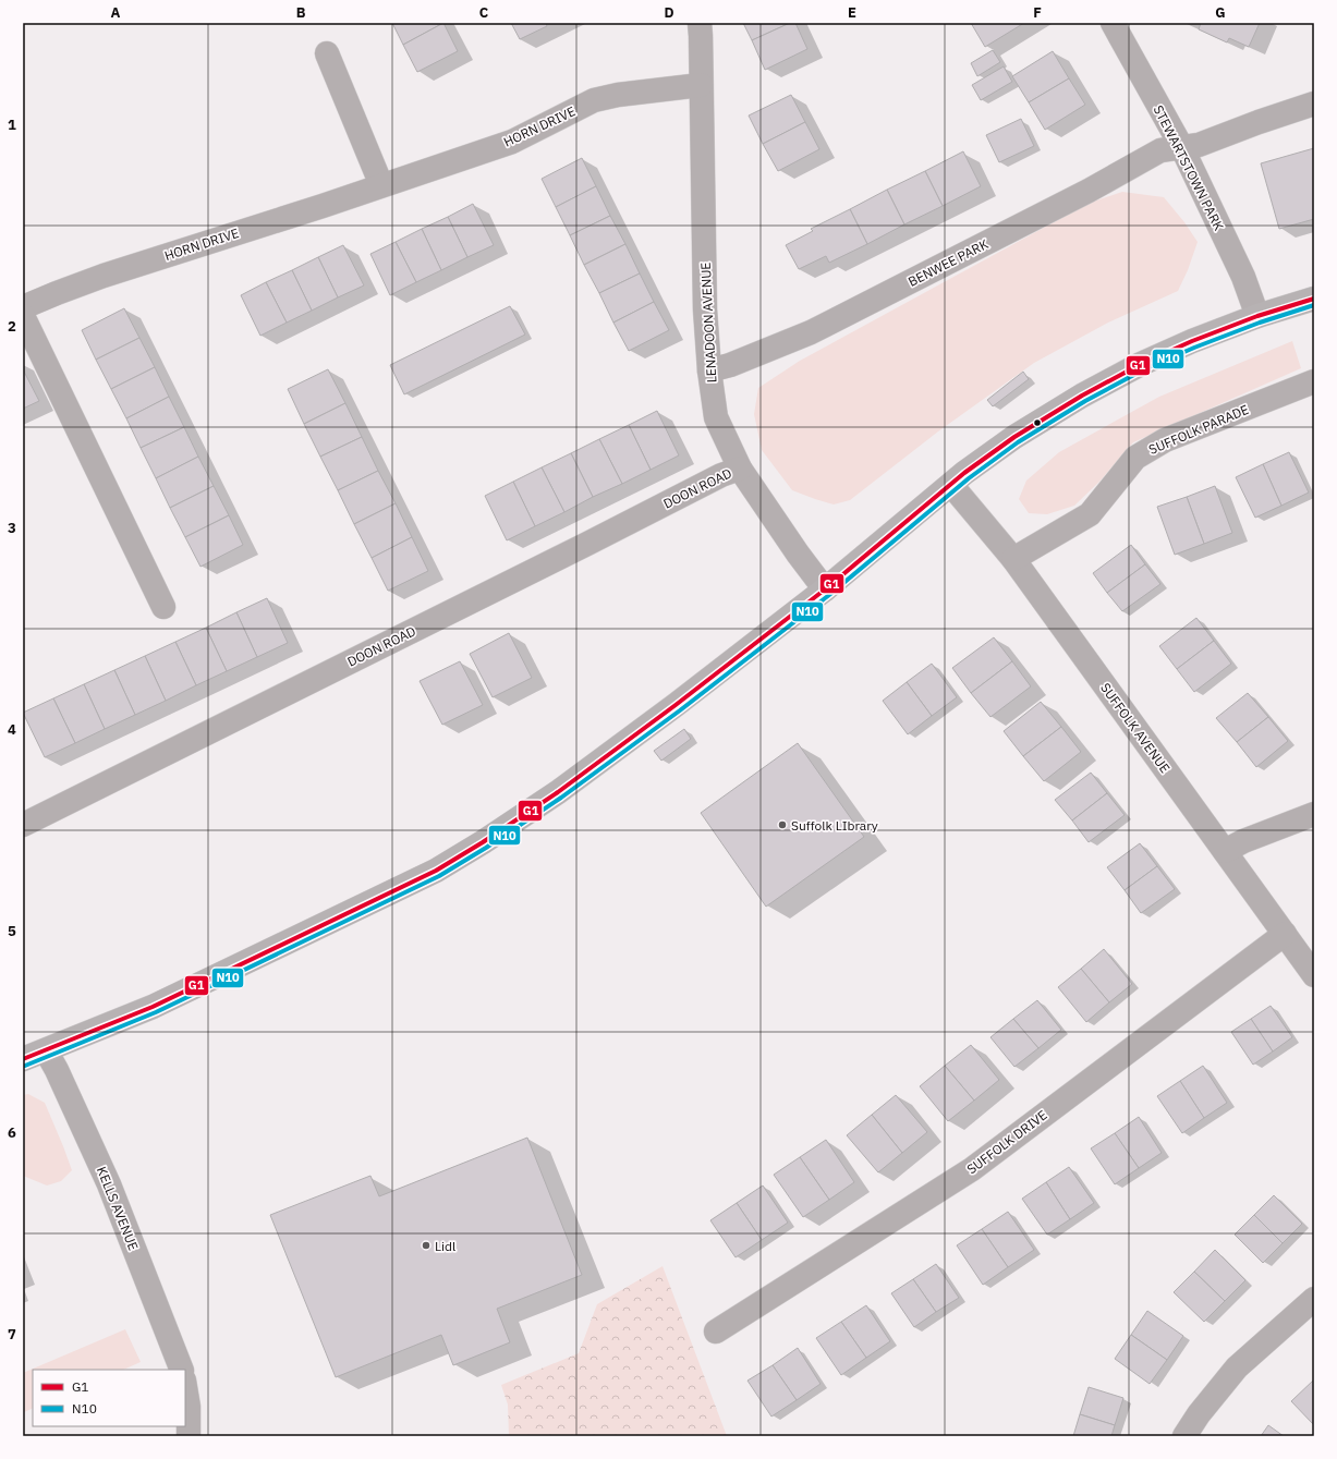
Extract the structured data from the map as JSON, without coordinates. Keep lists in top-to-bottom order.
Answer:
{
  "streets": {
    "street": [
      "HORN DRIVE",
      "STEWARTSTOWN PARK",
      "BENWEE PARK",
      "LENADOON AVENUE",
      "SUFFOLK PARADE",
      "DOON ROAD",
      "SUFFOLK AVENUE",
      "SUFFOLK DRIVE",
      "KELLS AVENUE"
    ]
  },
  "crossings": [
    ["HORN DRIVE", "LENADOON AVENUE"],
    ["STEWARTSTOWN PARK", "BENWEE PARK"],
    ["BENWEE PARK", "LENADOON AVENUE"],
    ["LENADOON AVENUE", "DOON ROAD"],
    ["SUFFOLK PARADE", "SUFFOLK AVENUE"],
    ["SUFFOLK AVENUE", "SUFFOLK DRIVE"]
  ],
  "places": ["Suffolk LIbrary", "Lidl"],
  "lines": ["transit line G1", "transit line N10"],
  "legend": ["G1", "N10"],
  "grid": {
    "columns": [
      "A",
      "B",
      "C",
      "D",
      "E",
      "F",
      "G"
    ],
    "rows": [
      "1",
      "2",
      "3",
      "4",
      "5",
      "6",
      "7"
    ]
  }
}
